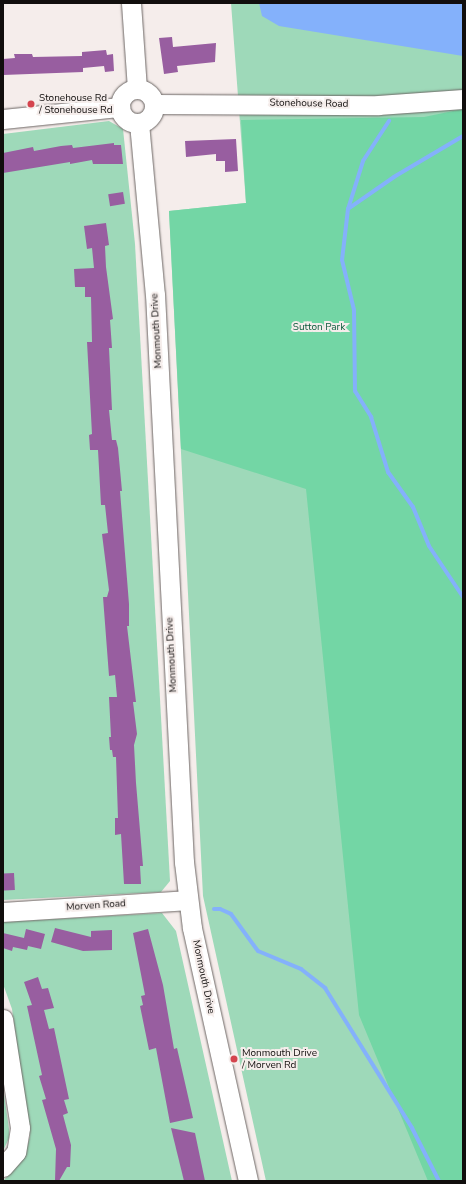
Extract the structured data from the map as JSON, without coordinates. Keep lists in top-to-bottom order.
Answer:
{
  "streets": {
    "street": ["Stonehouse Road", "Monmouth Drive", "Morven Road"]
  },
  "crossings": [
    ["Stonehouse Road", "Monmouth Drive"],
    ["Monmouth Drive", "Morven Road"]
  ],
  "parks": ["Sutton Park"],
  "places": ["Stonehouse Rd / Stonehouse Rd", "Monmouth Drive / Morven Rd"]
}
